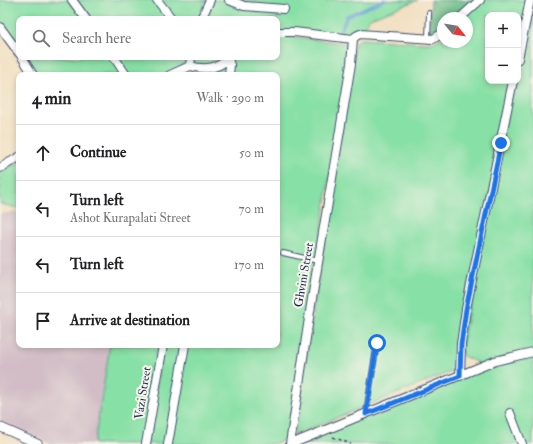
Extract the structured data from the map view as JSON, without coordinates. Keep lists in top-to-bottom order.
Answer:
{
  "streets": {
    "street": ["Ghvini Street", "Vazi Street"]
  },
  "north": "bottom right",
  "page": {
    "map_buttons": ["+", "−"],
    "search": "Search here",
    "heading": ["4 min", "Walk · 290 m"],
    "list": [
      ["Continue", "50 m"],
      ["Turn left", "Ashot Kurapalati Street", "70 m"],
      ["Turn left", "170 m"],
      "Arrive at destination"
    ]
  }
}
